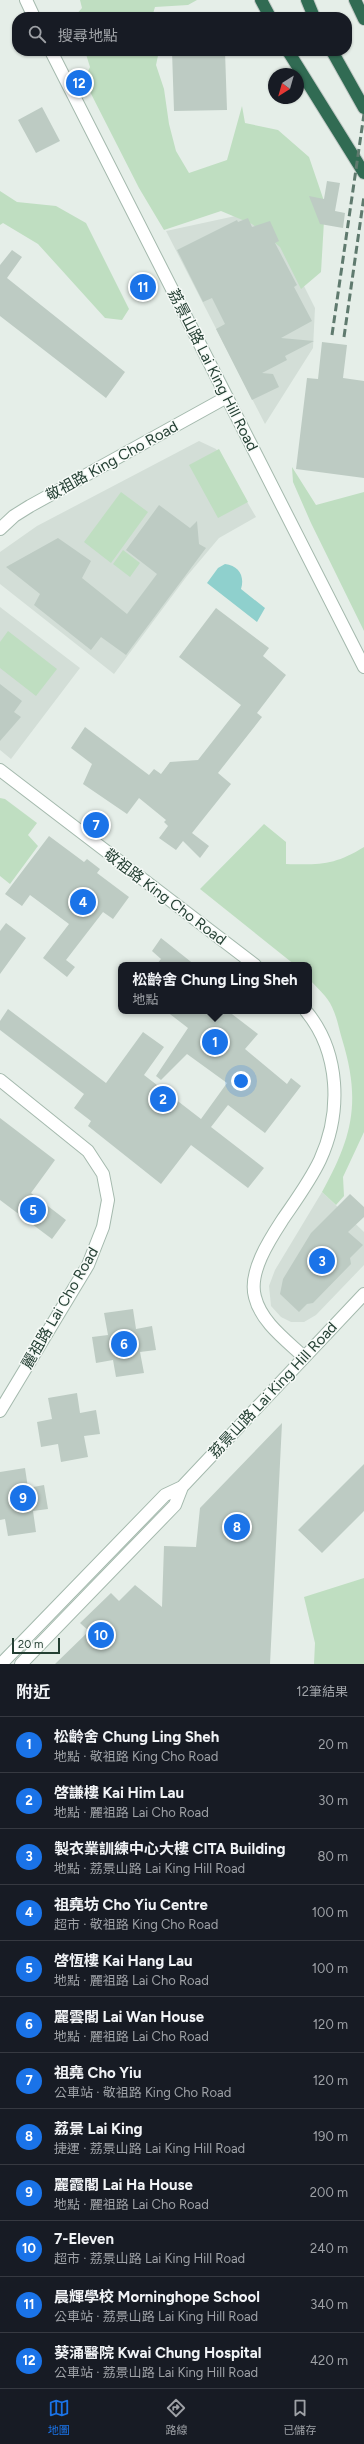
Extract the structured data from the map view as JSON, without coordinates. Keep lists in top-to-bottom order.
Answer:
{
  "streets": {
    "main road": ["荔景山路 Lai King Hill Road", "敬祖路 King Cho Road", "麗祖路 Lai Cho Road"]
  },
  "crossings": [
    ["荔景山路 Lai King Hill Road", "敬祖路 King Cho Road"]
  ],
  "scale_bar": "20 m",
  "north": "bottom left",
  "page": {
    "search": "搜尋地點",
    "pins": [
      "12",
      "11",
      "7",
      "4",
      "1",
      "2",
      "5",
      "3",
      "6",
      "9",
      "8",
      "10"
    ],
    "popup": ["松齡舍 Chung Ling Sheh", "地點"],
    "scale": "20 m",
    "heading": ["附近", "12筆結果"],
    "list": [
      {
        "mark": "1",
        "name": "松齡舍 Chung Ling Sheh",
        "note": "地點 · 敬祖路 King Cho Road",
        "value": "20 m"
      },
      {
        "mark": "2",
        "name": "啓謙樓 Kai Him Lau",
        "note": "地點 · 麗祖路 Lai Cho Road",
        "value": "30 m"
      },
      {
        "mark": "3",
        "name": "製衣業訓練中心大樓 CITA Building",
        "note": "地點 · 荔景山路 Lai King Hill Road",
        "value": "80 m"
      },
      {
        "mark": "4",
        "name": "祖堯坊 Cho Yiu Centre",
        "note": "超市 · 敬祖路 King Cho Road",
        "value": "100 m"
      },
      {
        "mark": "5",
        "name": "啓恆樓 Kai Hang Lau",
        "note": "地點 · 麗祖路 Lai Cho Road",
        "value": "100 m"
      },
      {
        "mark": "6",
        "name": "麗雲閣 Lai Wan House",
        "note": "地點 · 麗祖路 Lai Cho Road",
        "value": "120 m"
      },
      {
        "mark": "7",
        "name": "祖堯 Cho Yiu",
        "note": "公車站 · 敬祖路 King Cho Road",
        "value": "120 m"
      },
      {
        "mark": "8",
        "name": "荔景 Lai King",
        "note": "捷運 · 荔景山路 Lai King Hill Road",
        "value": "190 m"
      },
      {
        "mark": "9",
        "name": "麗霞閣 Lai Ha House",
        "note": "地點 · 麗祖路 Lai Cho Road",
        "value": "200 m"
      },
      {
        "mark": "10",
        "name": "7-Eleven",
        "note": "超市 · 荔景山路 Lai King Hill Road",
        "value": "240 m"
      },
      {
        "mark": "11",
        "name": "晨輝學校 Morninghope School",
        "note": "公車站 · 荔景山路 Lai King Hill Road",
        "value": "340 m"
      },
      {
        "mark": "12",
        "name": "葵涌醫院 Kwai Chung Hospital",
        "note": "公車站 · 荔景山路 Lai King Hill Road",
        "value": "420 m"
      }
    ],
    "nav": ["地圖", "路線", "已儲存"]
  }
}
